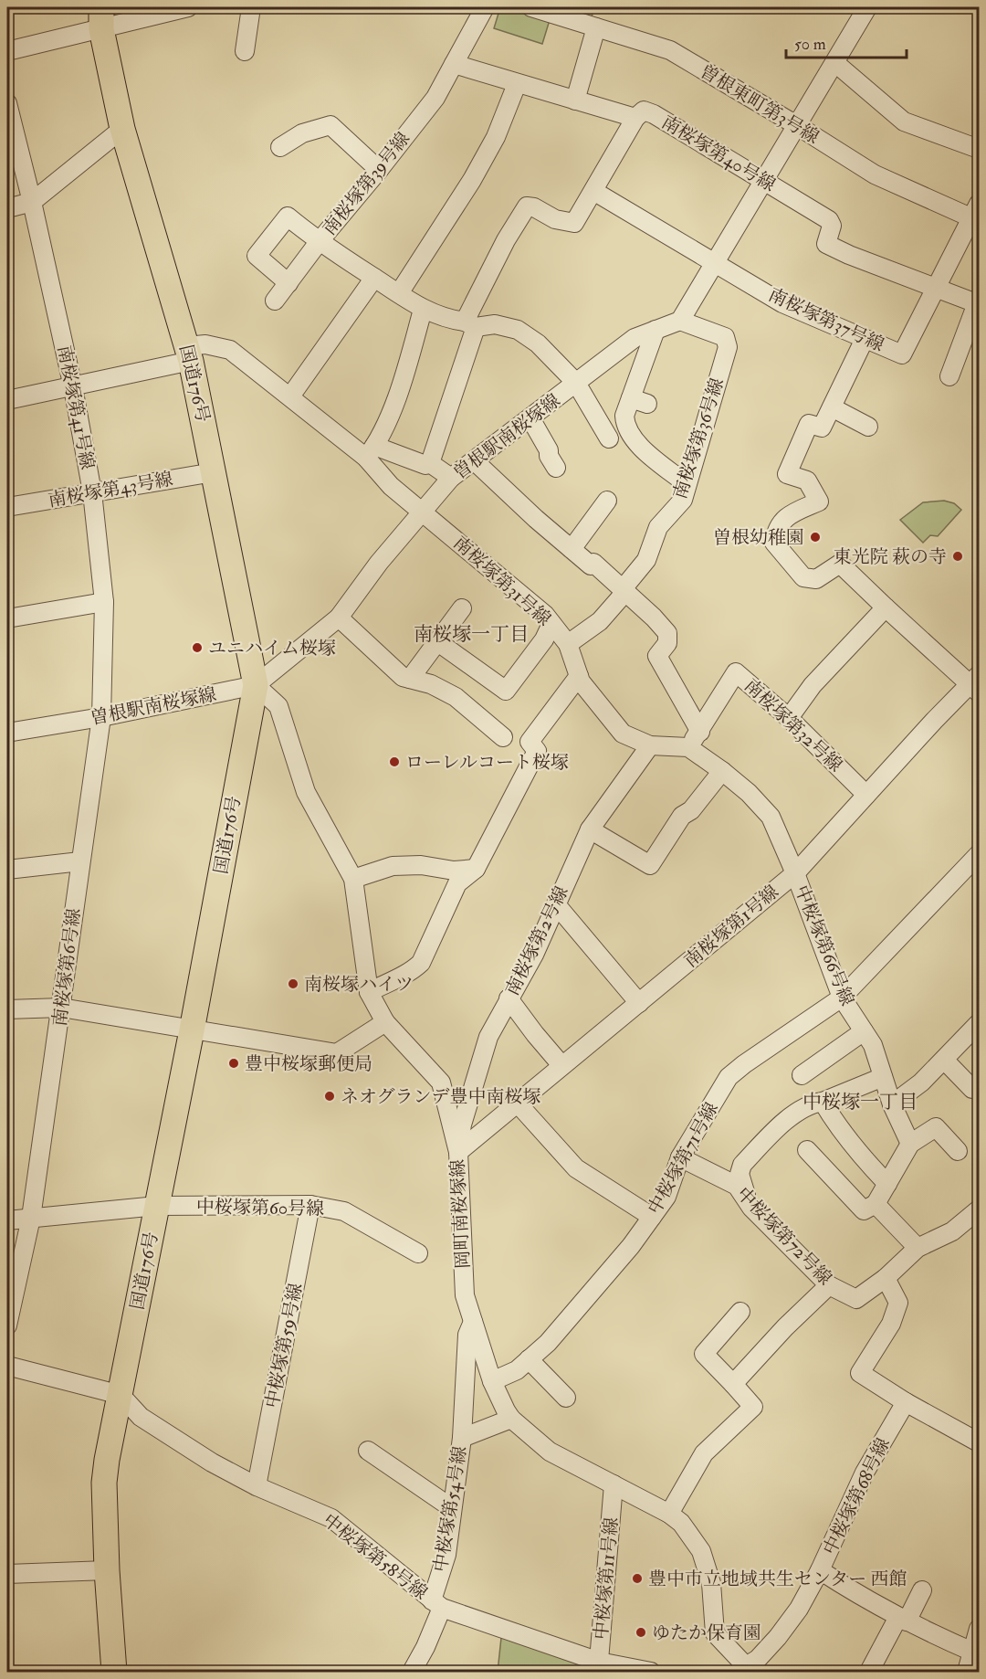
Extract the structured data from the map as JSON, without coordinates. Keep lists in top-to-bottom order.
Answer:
{
  "streets": {
    "highway": ["国道176号"],
    "street": [
      "曽根東町第3号線",
      "南桜塚第40号線",
      "南桜塚第39号線",
      "南桜塚第37号線",
      "南桜塚第41号線",
      "曽根駅南桜塚線",
      "南桜塚第36号線",
      "南桜塚第43号線",
      "南桜塚第31号線",
      "南桜塚第32号線",
      "南桜塚第1号線",
      "南桜塚第2号線",
      "中桜塚第66号線",
      "南桜塚第6号線",
      "中桜塚第71号線",
      "中桜塚第60号線",
      "岡町南桜塚線",
      "中桜塚第72号線",
      "中桜塚第59号線",
      "中桜塚第68号線",
      "中桜塚第54号線",
      "中桜塚第58号線",
      "中桜塚第11号線"
    ]
  },
  "crossings": [
    ["南桜塚第40号線", "南桜塚第39号線"],
    ["南桜塚第40号線", "南桜塚第37号線"],
    ["国道176号", "曽根駅南桜塚線"],
    ["国道176号", "南桜塚第43号線"],
    ["国道176号", "南桜塚第31号線"],
    ["国道176号", "中桜塚第60号線"],
    ["国道176号", "岡町南桜塚線"],
    ["国道176号", "中桜塚第58号線"],
    ["南桜塚第41号線", "曽根駅南桜塚線"],
    ["南桜塚第41号線", "南桜塚第43号線"],
    ["南桜塚第41号線", "南桜塚第31号線"],
    ["南桜塚第41号線", "南桜塚第6号線"],
    ["曽根駅南桜塚線", "南桜塚第36号線"],
    ["曽根駅南桜塚線", "南桜塚第31号線"],
    ["曽根駅南桜塚線", "南桜塚第6号線"],
    ["曽根駅南桜塚線", "岡町南桜塚線"],
    ["南桜塚第36号線", "南桜塚第31号線"],
    ["南桜塚第31号線", "南桜塚第32号線"],
    ["南桜塚第31号線", "南桜塚第2号線"],
    ["南桜塚第32号線", "南桜塚第1号線"],
    ["南桜塚第1号線", "南桜塚第2号線"],
    ["南桜塚第1号線", "中桜塚第66号線"],
    ["南桜塚第1号線", "岡町南桜塚線"],
    ["南桜塚第2号線", "岡町南桜塚線"],
    ["中桜塚第66号線", "中桜塚第71号線"],
    ["南桜塚第6号線", "中桜塚第60号線"],
    ["中桜塚第71号線", "岡町南桜塚線"],
    ["中桜塚第71号線", "中桜塚第72号線"],
    ["中桜塚第60号線", "中桜塚第59号線"],
    ["岡町南桜塚線", "中桜塚第68号線"],
    ["岡町南桜塚線", "中桜塚第54号線"],
    ["岡町南桜塚線", "中桜塚第11号線"],
    ["中桜塚第59号線", "中桜塚第58号線"],
    ["中桜塚第54号線", "中桜塚第58号線"],
    ["中桜塚第58号線", "中桜塚第11号線"]
  ],
  "districts": ["南桜塚一丁目", "中桜塚一丁目"],
  "places": [
    "曽根幼稚園",
    "東光院 萩の寺",
    "ユニハイム桜塚",
    "ローレルコート桜塚",
    "南桜塚ハイツ",
    "豊中桜塚郵便局",
    "ネオグランデ豊中南桜塚",
    "豊中市立地域共生センター 西館",
    "ゆたか保育園"
  ],
  "scale_bar": "50 m"
}
